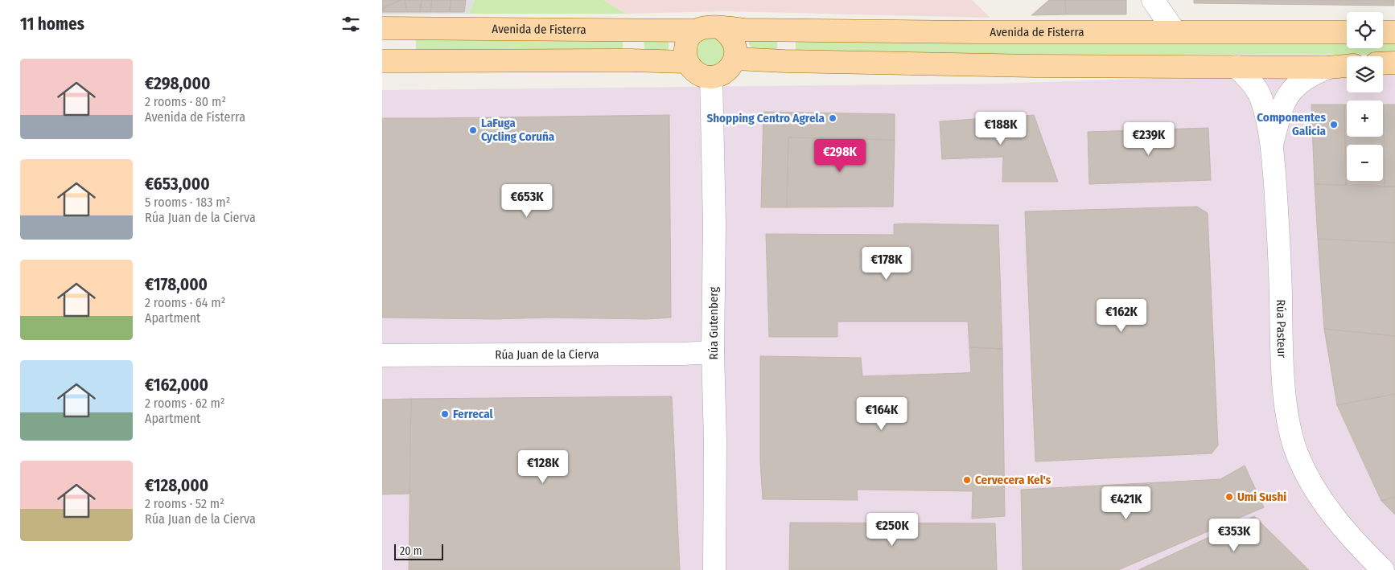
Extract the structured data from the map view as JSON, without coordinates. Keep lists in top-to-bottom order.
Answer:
{
  "streets": {
    "main road": ["Avenida de Fisterra"],
    "street": ["Rúa Gutenberg", "Rúa Pasteur", "Rúa Juan de la Cierva"]
  },
  "crossings": [
    ["Avenida de Fisterra", "Rúa Gutenberg"],
    ["Rúa Gutenberg", "Rúa Juan de la Cierva"]
  ],
  "places": [
    "Shopping Centro Agrela",
    "Componentes Galicia",
    "LaFuga Cycling Coruña",
    "Ferrecal",
    "Cervecera Kel's",
    "Umi Sushi"
  ],
  "scale_bar": "20 m",
  "page": {
    "heading": "11 homes",
    "map_buttons": ["+", "−"],
    "list": [
      {
        "name": "€298,000",
        "note": "2 rooms · 80 m² · Avenida de Fisterra"
      },
      {
        "name": "€653,000",
        "note": "5 rooms · 183 m² · Rúa Juan de la Cierva"
      },
      {
        "name": "€178,000",
        "note": "2 rooms · 64 m² · Apartment"
      },
      {
        "name": "€162,000",
        "note": "2 rooms · 62 m² · Apartment"
      },
      {
        "name": "€128,000",
        "note": "2 rooms · 52 m² · Rúa Juan de la Cierva"
      }
    ],
    "price": [
      "€188K",
      "€239K",
      "€298K",
      "€653K",
      "€178K",
      "€162K",
      "€164K",
      "€128K",
      "€421K",
      "€250K",
      "€353K"
    ],
    "scale": "20 m"
  }
}
